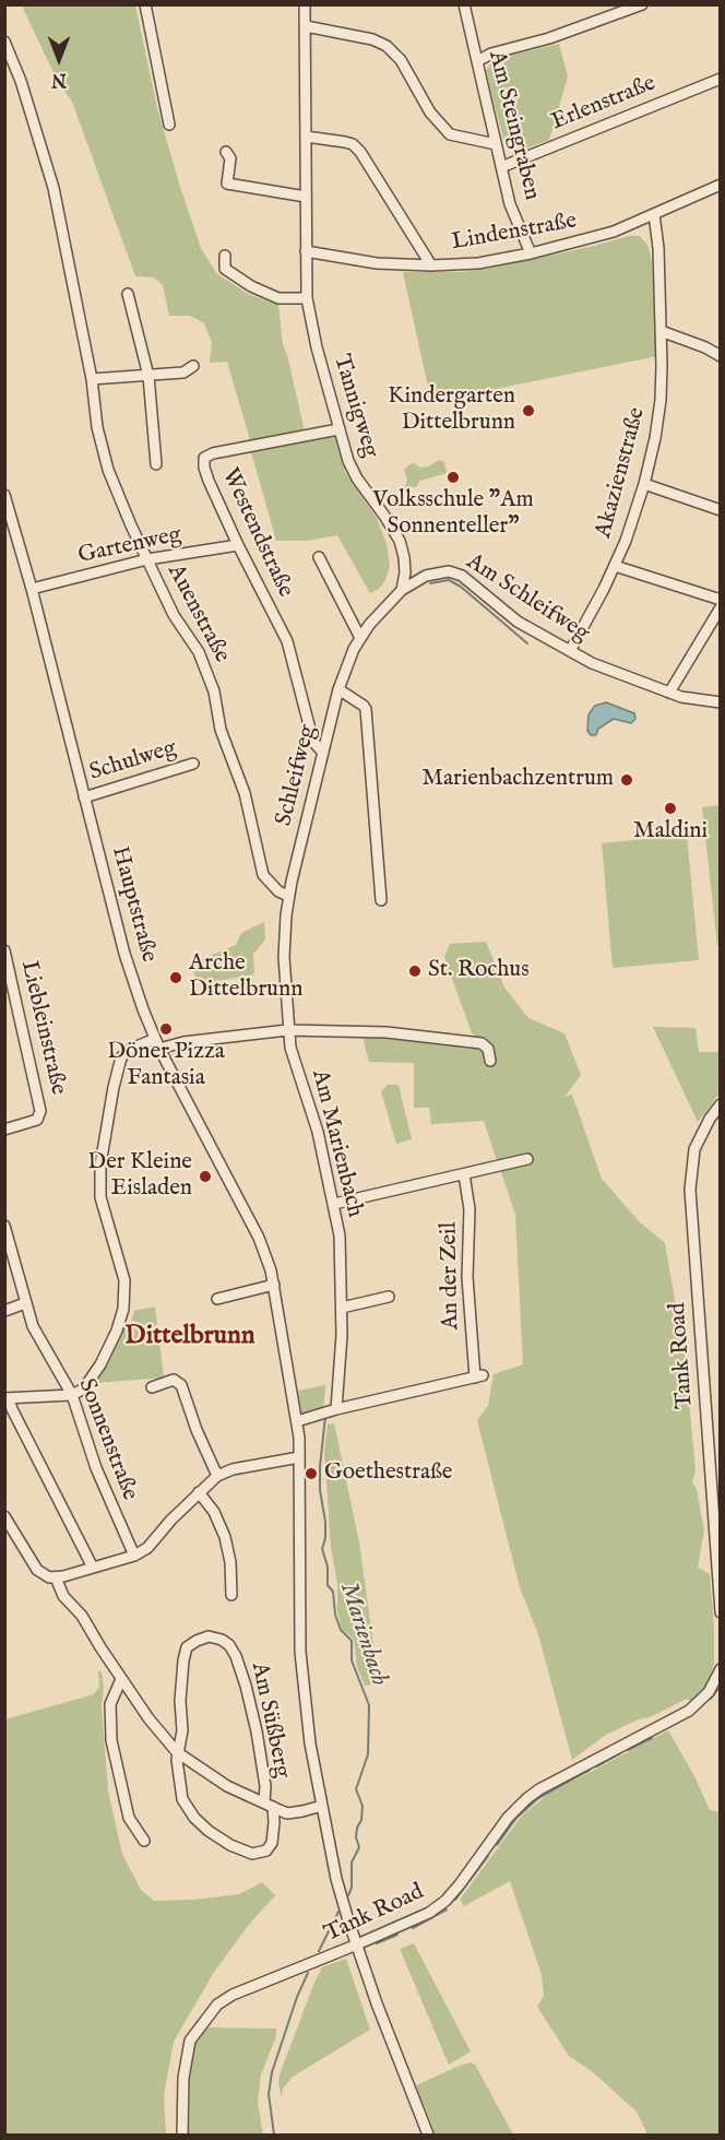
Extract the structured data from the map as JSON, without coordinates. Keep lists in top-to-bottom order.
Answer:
{
  "streets": {
    "street": [
      "Erlenstraße",
      "Am Steingraben",
      "Lindenstraße",
      "Tannigweg",
      "Akazienstraße",
      "Westendstraße",
      "Gartenweg",
      "Am Schleifweg",
      "Auenstraße",
      "Schulweg",
      "Schleifweg",
      "Hauptstraße",
      "Liebleinstraße",
      "Am Marienbach",
      "An der Zeil",
      "Tank Road",
      "Sonnenstraße",
      "Am Süßberg"
    ]
  },
  "crossings": [
    ["Erlenstraße", "Am Steingraben"],
    ["Am Steingraben", "Lindenstraße"],
    ["Lindenstraße", "Tannigweg"],
    ["Lindenstraße", "Akazienstraße"],
    ["Tannigweg", "Westendstraße"],
    ["Tannigweg", "Schleifweg"],
    ["Akazienstraße", "Am Schleifweg"],
    ["Westendstraße", "Gartenweg"],
    ["Westendstraße", "Schleifweg"],
    ["Gartenweg", "Auenstraße"],
    ["Gartenweg", "Hauptstraße"],
    ["Am Schleifweg", "Schleifweg"],
    ["Auenstraße", "Schleifweg"],
    ["Schulweg", "Hauptstraße"],
    ["Schleifweg", "Am Marienbach"],
    ["Hauptstraße", "An der Zeil"],
    ["Hauptstraße", "Tank Road"],
    ["Hauptstraße", "Am Süßberg"],
    ["Am Marienbach", "An der Zeil"]
  ],
  "districts": ["Dittelbrunn"],
  "water": ["Marienbach"],
  "places": [
    "Kindergarten Dittelbrunn",
    "Volksschule \"Am Sonnenteller\"",
    "Marienbachzentrum",
    "Maldini",
    "St. Rochus",
    "Arche Dittelbrunn",
    "Döner Pizza Fantasia",
    "Der Kleine Eisladen",
    "Goethestraße"
  ],
  "north": "bottom"
}
